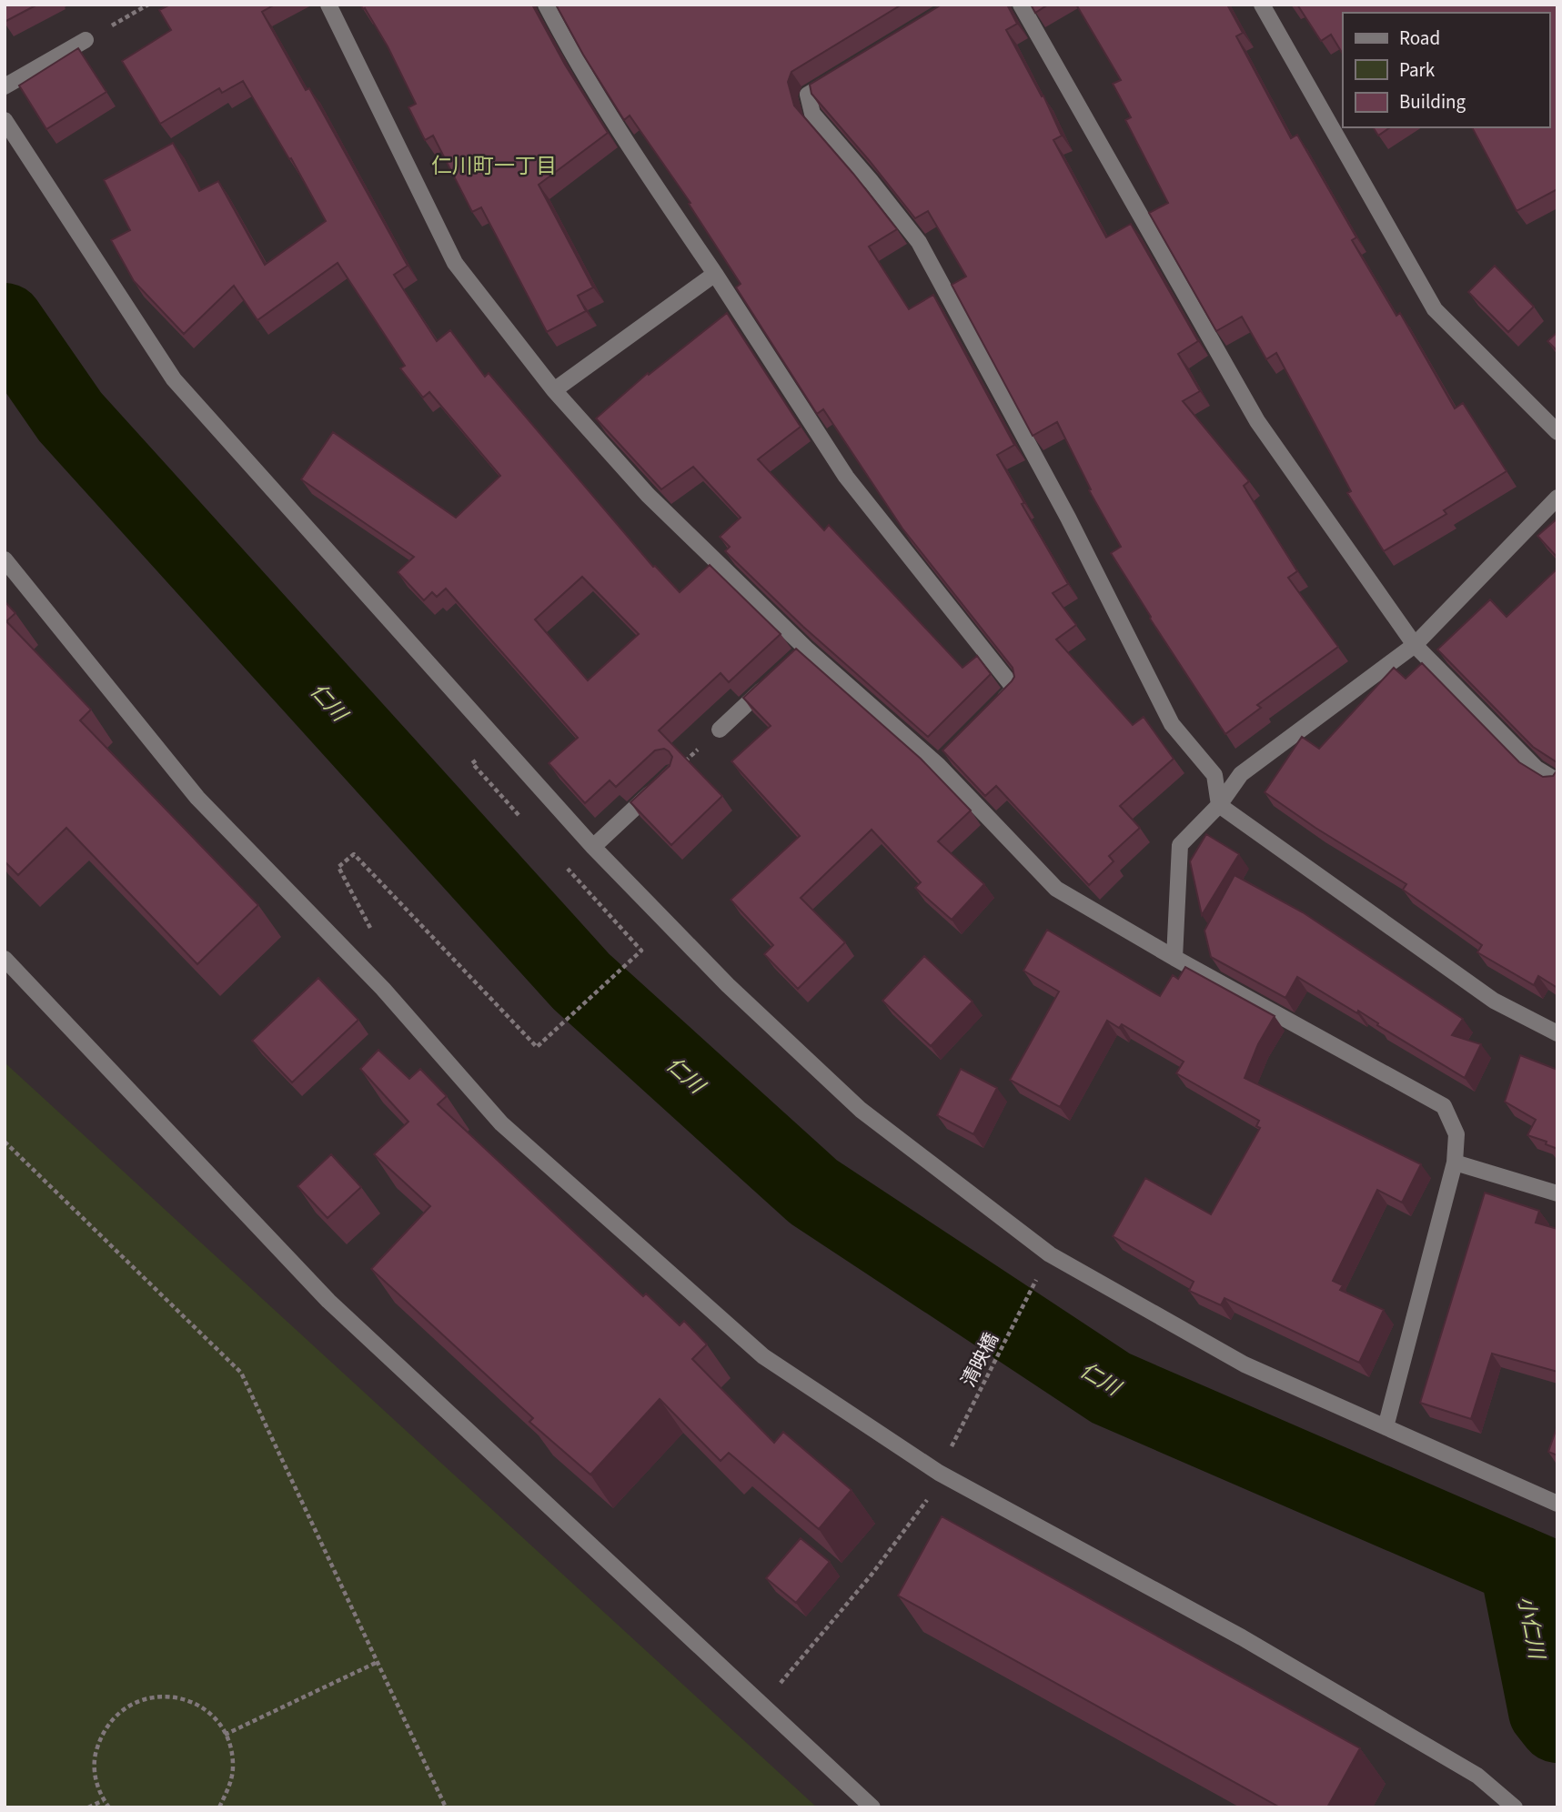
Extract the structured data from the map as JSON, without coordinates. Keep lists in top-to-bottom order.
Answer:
{
  "streets": {
    "path": ["清映橋"]
  },
  "districts": ["仁川町一丁目"],
  "water": ["仁川", "小仁川"],
  "legend": ["Road", "Park", "Building"]
}
